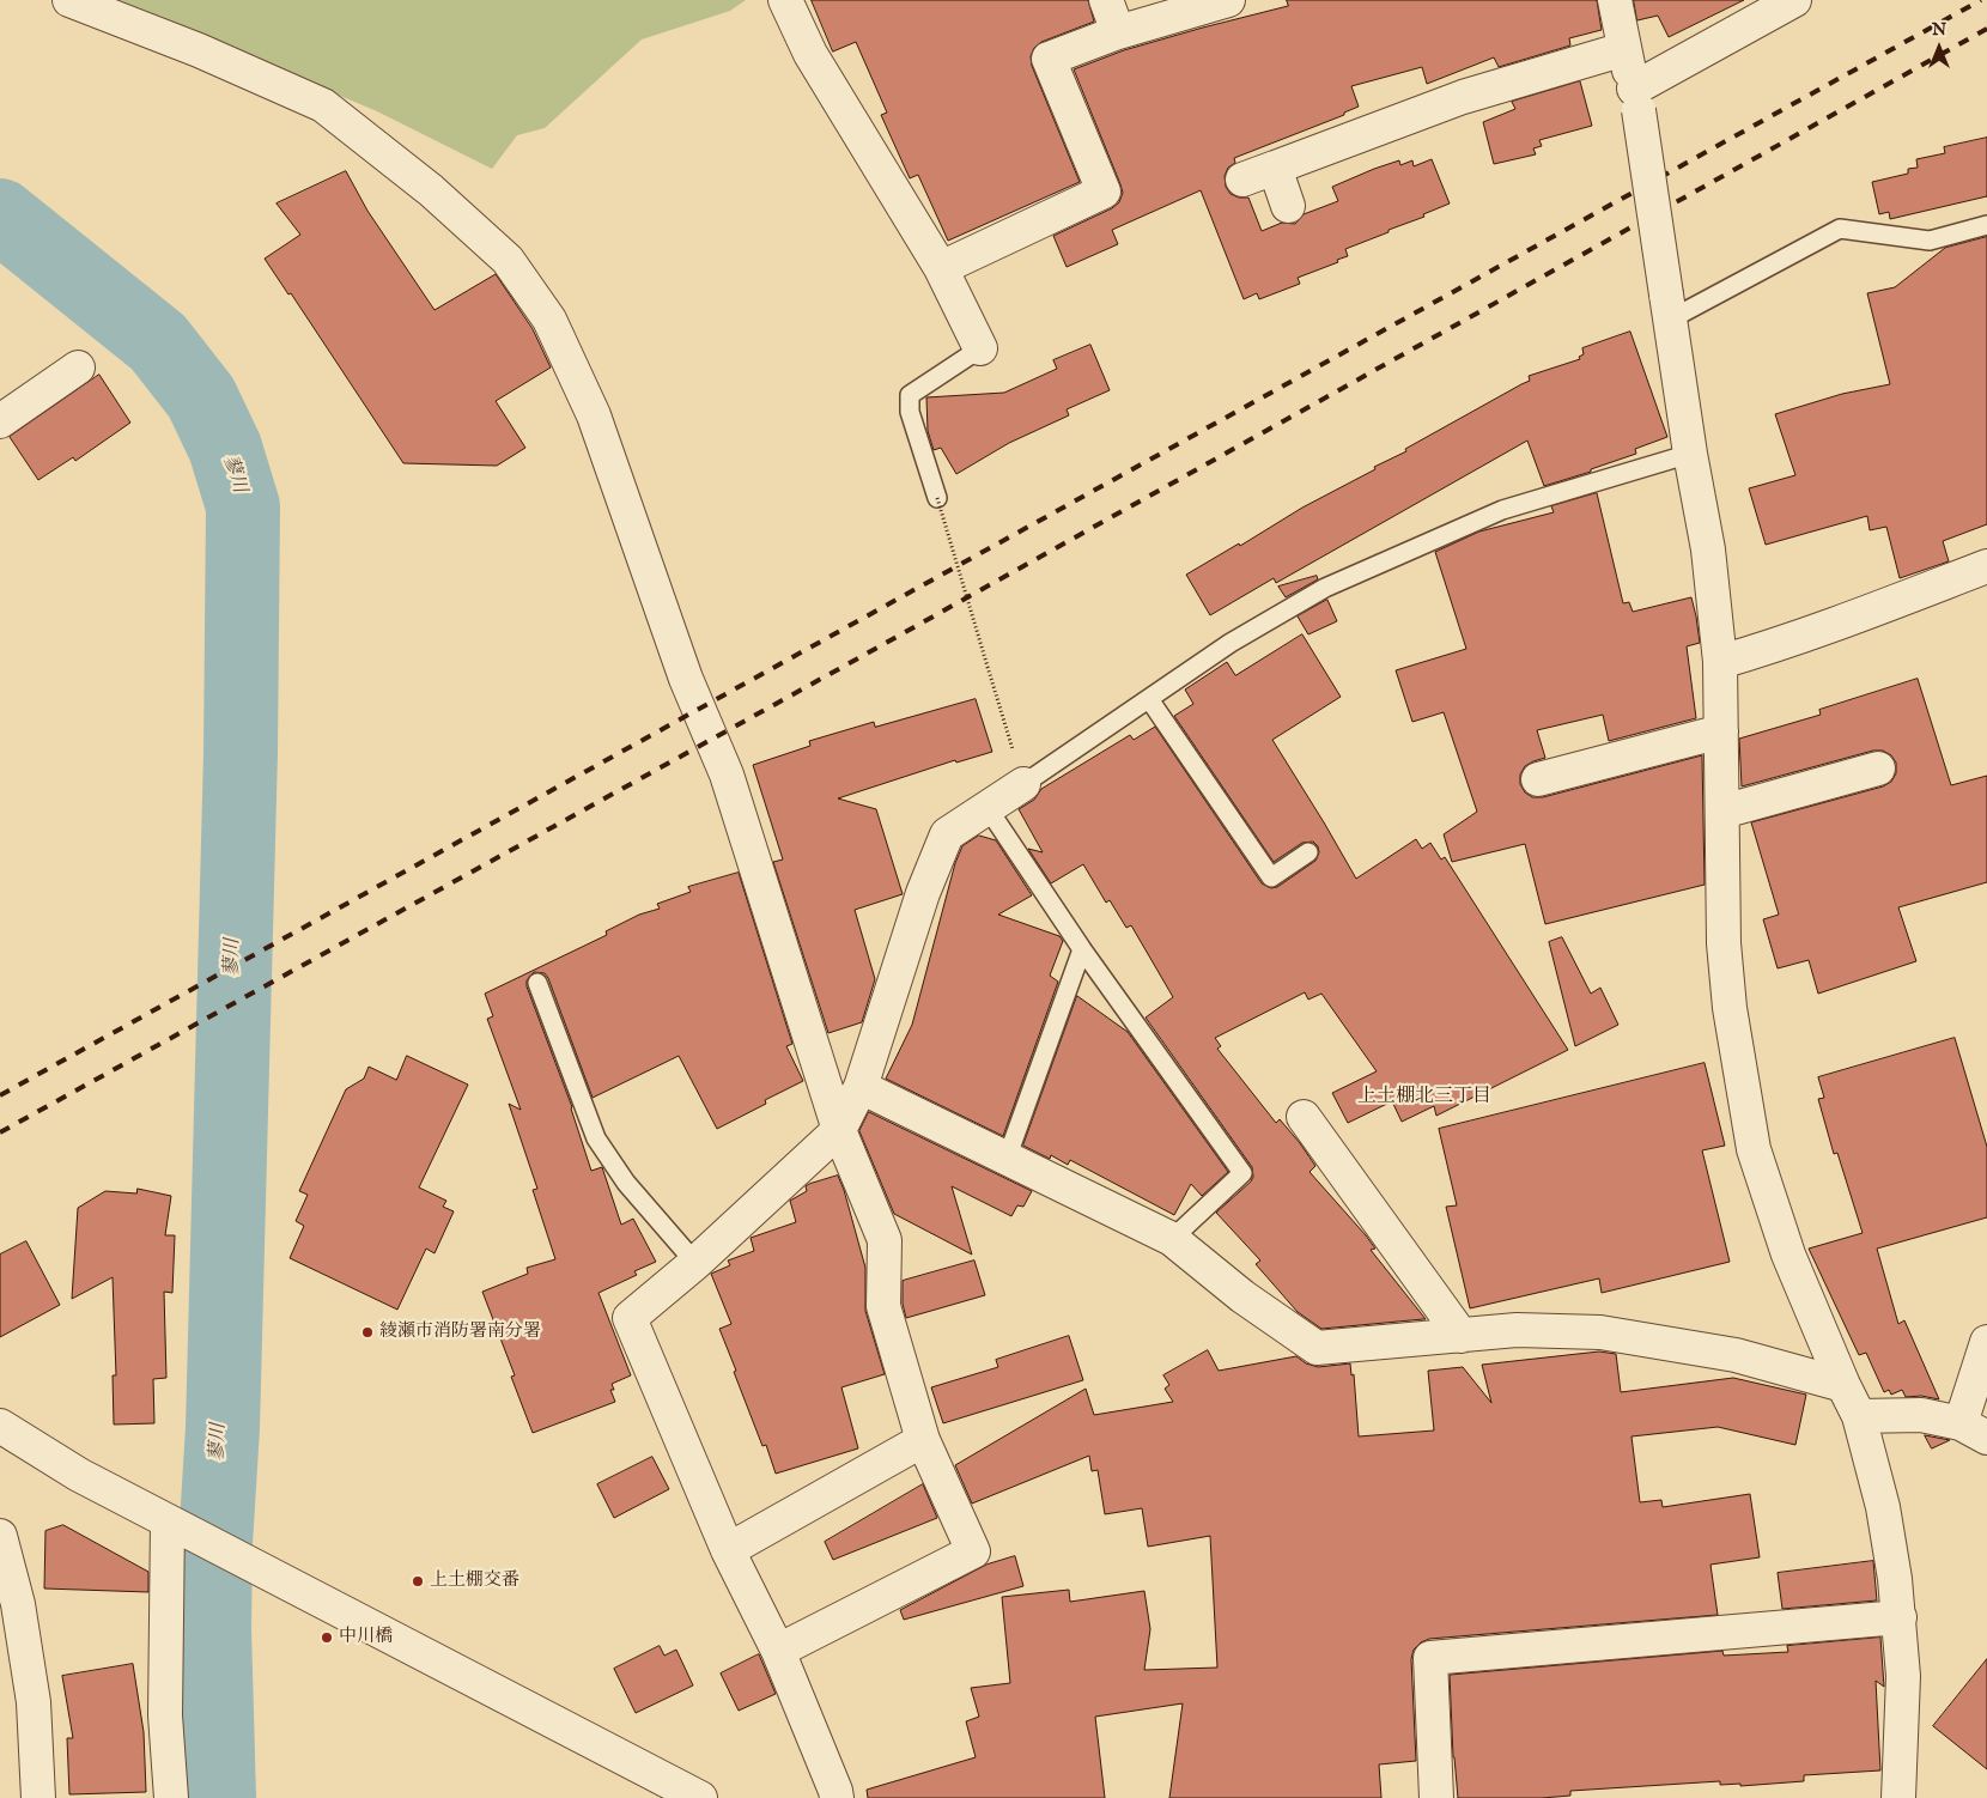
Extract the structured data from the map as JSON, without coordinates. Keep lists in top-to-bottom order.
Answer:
{
  "districts": ["上土棚北三丁目"],
  "water": ["蓼川"],
  "places": ["綾瀬市消防署南分署", "上土棚交番", "中川橋"],
  "north": "top"
}
